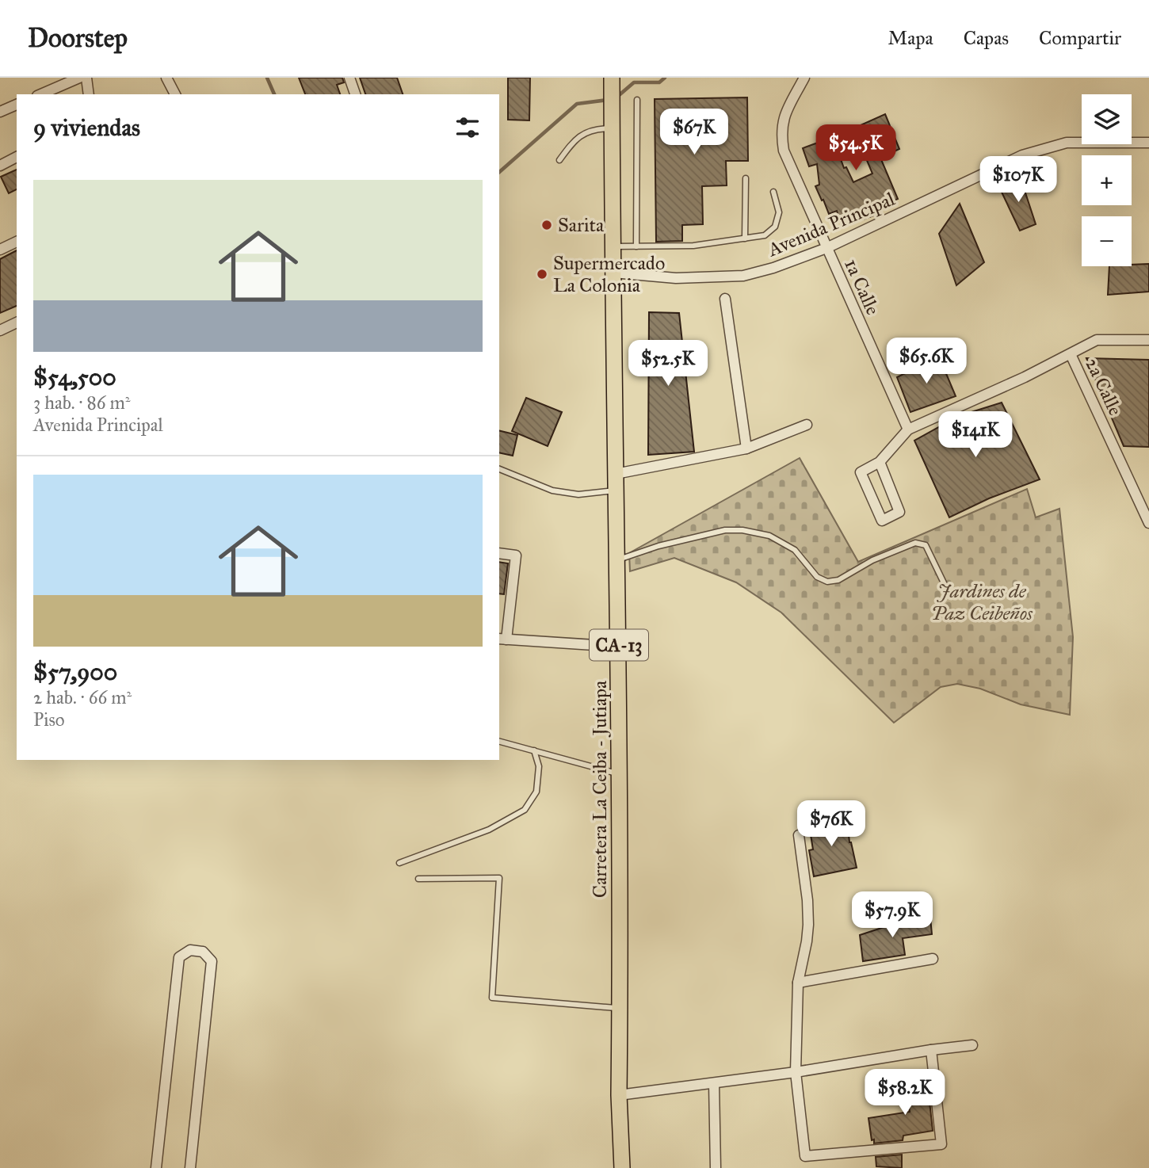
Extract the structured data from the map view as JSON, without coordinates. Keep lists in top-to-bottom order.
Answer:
{
  "streets": {
    "main road": ["CA-13", "Carretera La Ceiba - Jutiapa"],
    "street": ["Avenida Principal", "1a Calle", "2a Calle"]
  },
  "crossings": [
    ["Avenida Principal", "1a Calle"],
    ["Avenida Principal", "Carretera La Ceiba - Jutiapa"]
  ],
  "parks": ["Jardines de Paz Ceibeños"],
  "places": ["Sarita", "Supermercado La Colonia"],
  "page": {
    "header": "Doorstep",
    "nav": ["Mapa", "Capas", "Compartir"],
    "map_buttons": ["+", "−"],
    "heading": "9 viviendas",
    "price": [
      "$67K",
      "$54.5K",
      "$107K",
      "$65.6K",
      "$52.5K",
      "$141K",
      "$76K",
      "$57.9K",
      "$58.2K"
    ],
    "list": [
      {
        "name": "$54,500",
        "note": "3 hab. · 86 m² · Avenida Principal"
      },
      {
        "name": "$57,900",
        "note": "2 hab. · 66 m² · Piso"
      }
    ]
  }
}
